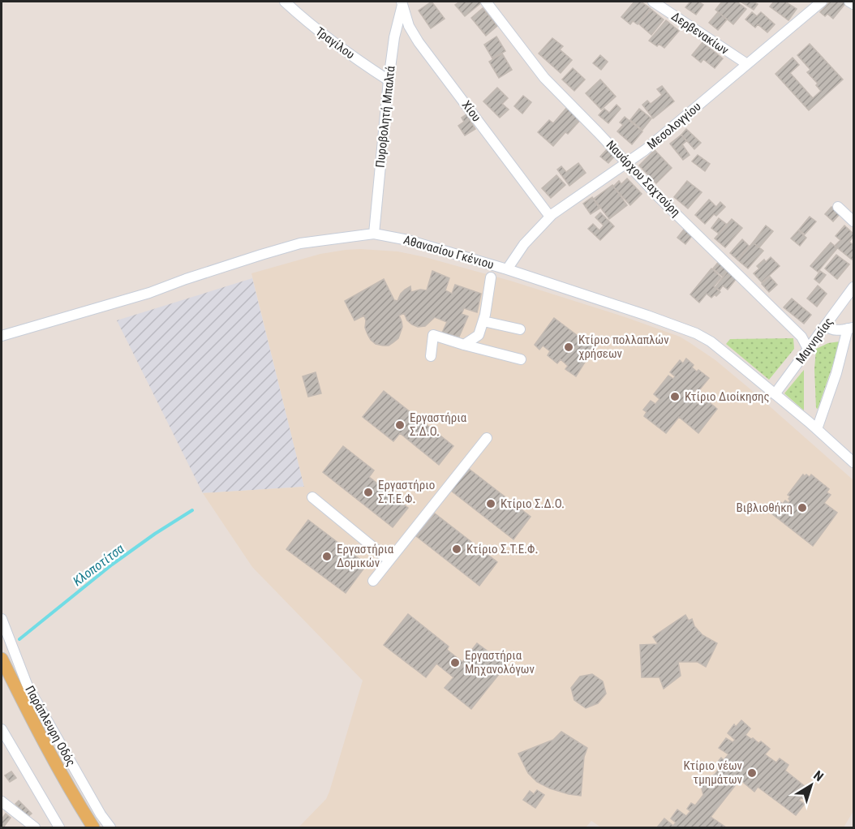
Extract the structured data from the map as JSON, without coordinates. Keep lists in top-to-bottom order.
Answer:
{
  "streets": {
    "street": [
      "Δερβενακίων",
      "Τραγίλου",
      "Χίου",
      "Πυροβολητή Μπαλτά",
      "Μεσολογγίου",
      "Ναυάρχου Σαχτούρη",
      "Αθανασίου Γκένιου",
      "Μαγνησίας",
      "Παράπλευρη Οδός"
    ]
  },
  "crossings": [
    ["Δερβενακίων", "Μεσολογγίου"],
    ["Τραγίλου", "Πυροβολητή Μπαλτά"],
    ["Χίου", "Πυροβολητή Μπαλτά"],
    ["Χίου", "Μεσολογγίου"],
    ["Πυροβολητή Μπαλτά", "Αθανασίου Γκένιου"],
    ["Μεσολογγίου", "Ναυάρχου Σαχτούρη"],
    ["Μεσολογγίου", "Αθανασίου Γκένιου"],
    ["Ναυάρχου Σαχτούρη", "Μαγνησίας"],
    ["Αθανασίου Γκένιου", "Μαγνησίας"]
  ],
  "water": ["Κλοποτίτσα"],
  "places": [
    "Κτίριο πολλαπλών χρήσεων",
    "Κτίριο Διοίκησης",
    "Εργαστήρια Σ.Δ.Ο.",
    "Εργαστήριο Σ.Τ.Ε.Φ.",
    "Κτίριο Σ.Δ.Ο.",
    "Βιβλιοθήκη",
    "Κτίριο Σ.Τ.Ε.Φ.",
    "Εργαστήρια Δομικών",
    "Εργαστήρια Μηχανολόγων",
    "Κτίριο νέων τμημάτων"
  ],
  "north": "top right"
}
